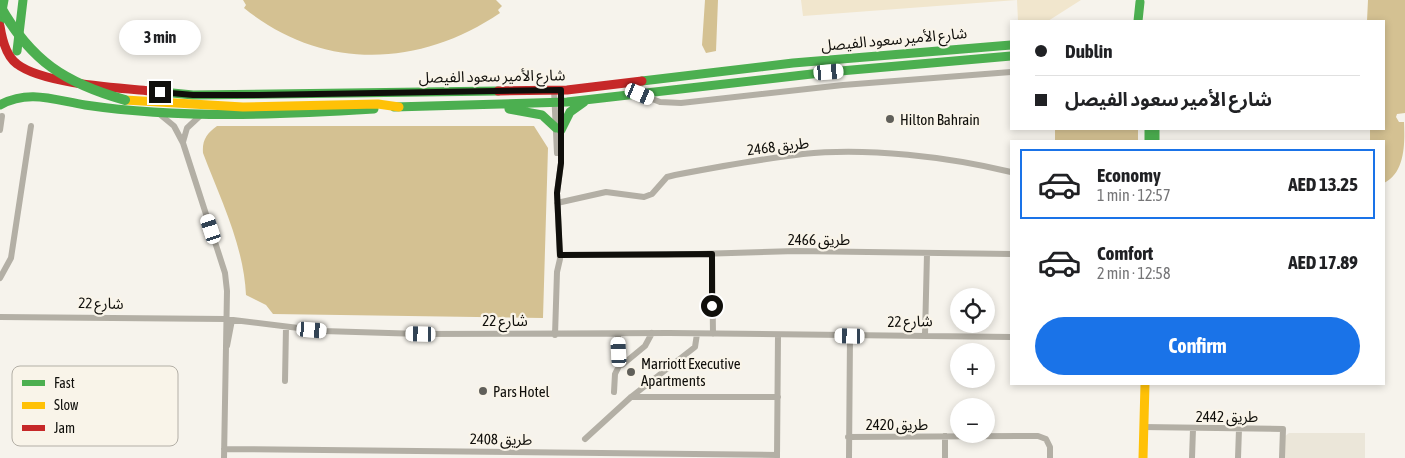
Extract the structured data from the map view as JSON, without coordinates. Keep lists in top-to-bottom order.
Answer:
{
  "streets": {
    "street": [
      "شارع الأمير سعود الفيصل",
      "طريق 2468",
      "طريق 2466",
      "شارع 22",
      "طريق 2442",
      "طريق 2420",
      "طريق 2408"
    ]
  },
  "places": ["Hilton Bahrain", "Marriott Executive Apartments", "Pars Hotel"],
  "legend": ["Fast", "Slow", "Jam"],
  "page": {
    "bubble": "3 min",
    "banner": ["Dublin", "شارع الأمير سعود الفيصل"],
    "list": [
      {
        "name": "Economy",
        "note": "1 min · 12:57",
        "value": "AED 13.25"
      },
      {
        "name": "Comfort",
        "note": "2 min · 12:58",
        "value": "AED 17.89"
      }
    ],
    "map_buttons": ["+", "−"],
    "buttons": "Confirm"
  }
}
